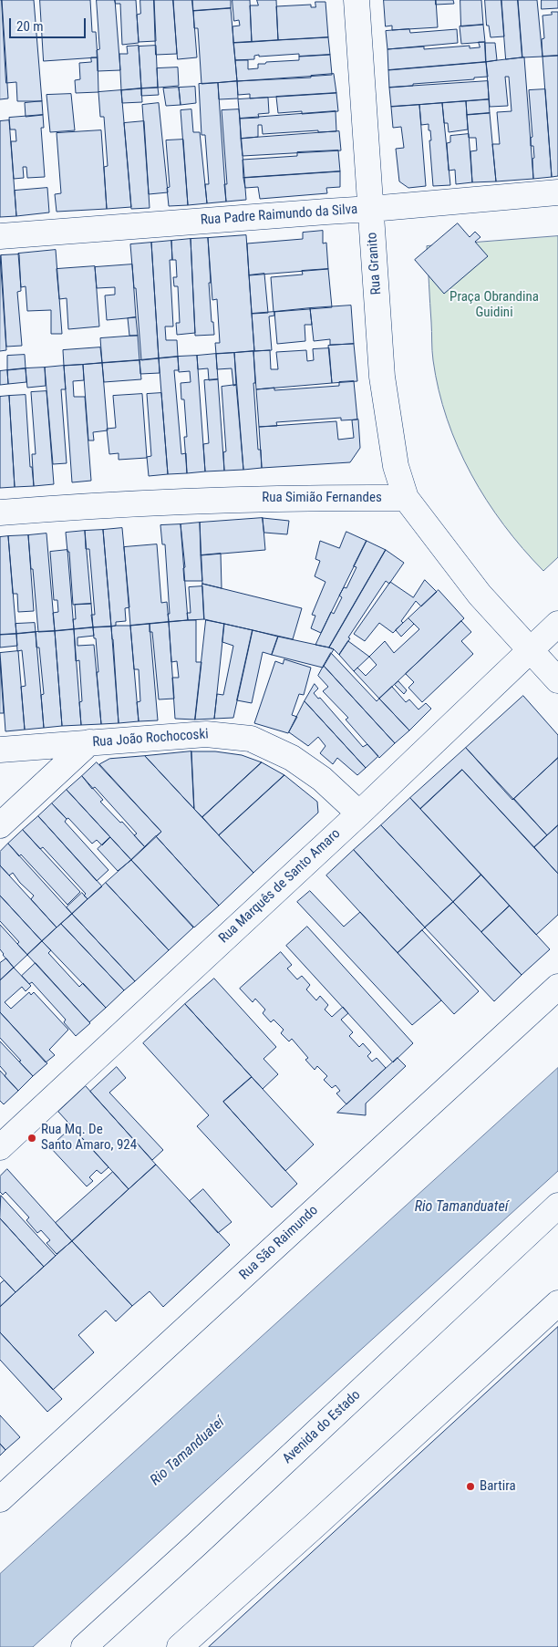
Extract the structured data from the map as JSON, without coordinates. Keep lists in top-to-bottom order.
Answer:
{
  "streets": {
    "main road": [
      "Rua Padre Raimundo da Silva",
      "Rua Granito",
      "Rua Simião Fernandes",
      "Rua João Rochocoski",
      "Rua Marquês de Santo Amaro",
      "Rua São Raimundo",
      "Avenida do Estado"
    ]
  },
  "crossings": [
    ["Rua Padre Raimundo da Silva", "Rua Granito"],
    ["Rua Granito", "Rua Simião Fernandes"],
    ["Rua João Rochocoski", "Rua Marquês de Santo Amaro"]
  ],
  "water": ["Rio Tamanduateí"],
  "parks": ["Praça Obrandina Guidini"],
  "places": ["Rua Mq. De Santo Amaro, 924", "Bartira"],
  "scale_bar": "20 m"
}
